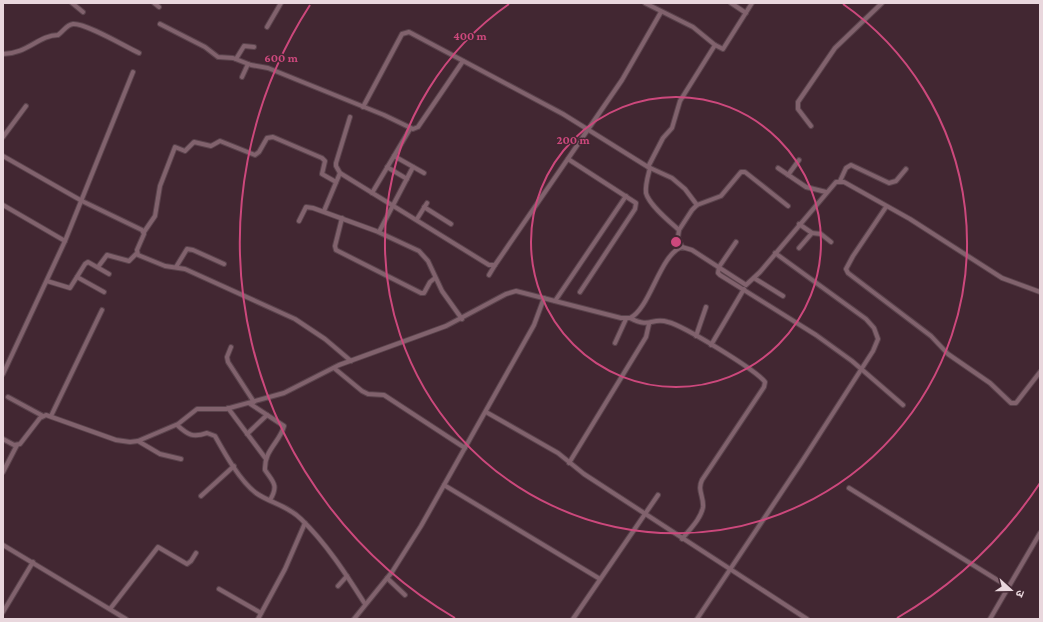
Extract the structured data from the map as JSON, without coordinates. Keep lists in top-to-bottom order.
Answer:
{
  "north": "right",
  "rings": ["400 m", "600 m", "200 m"]
}
